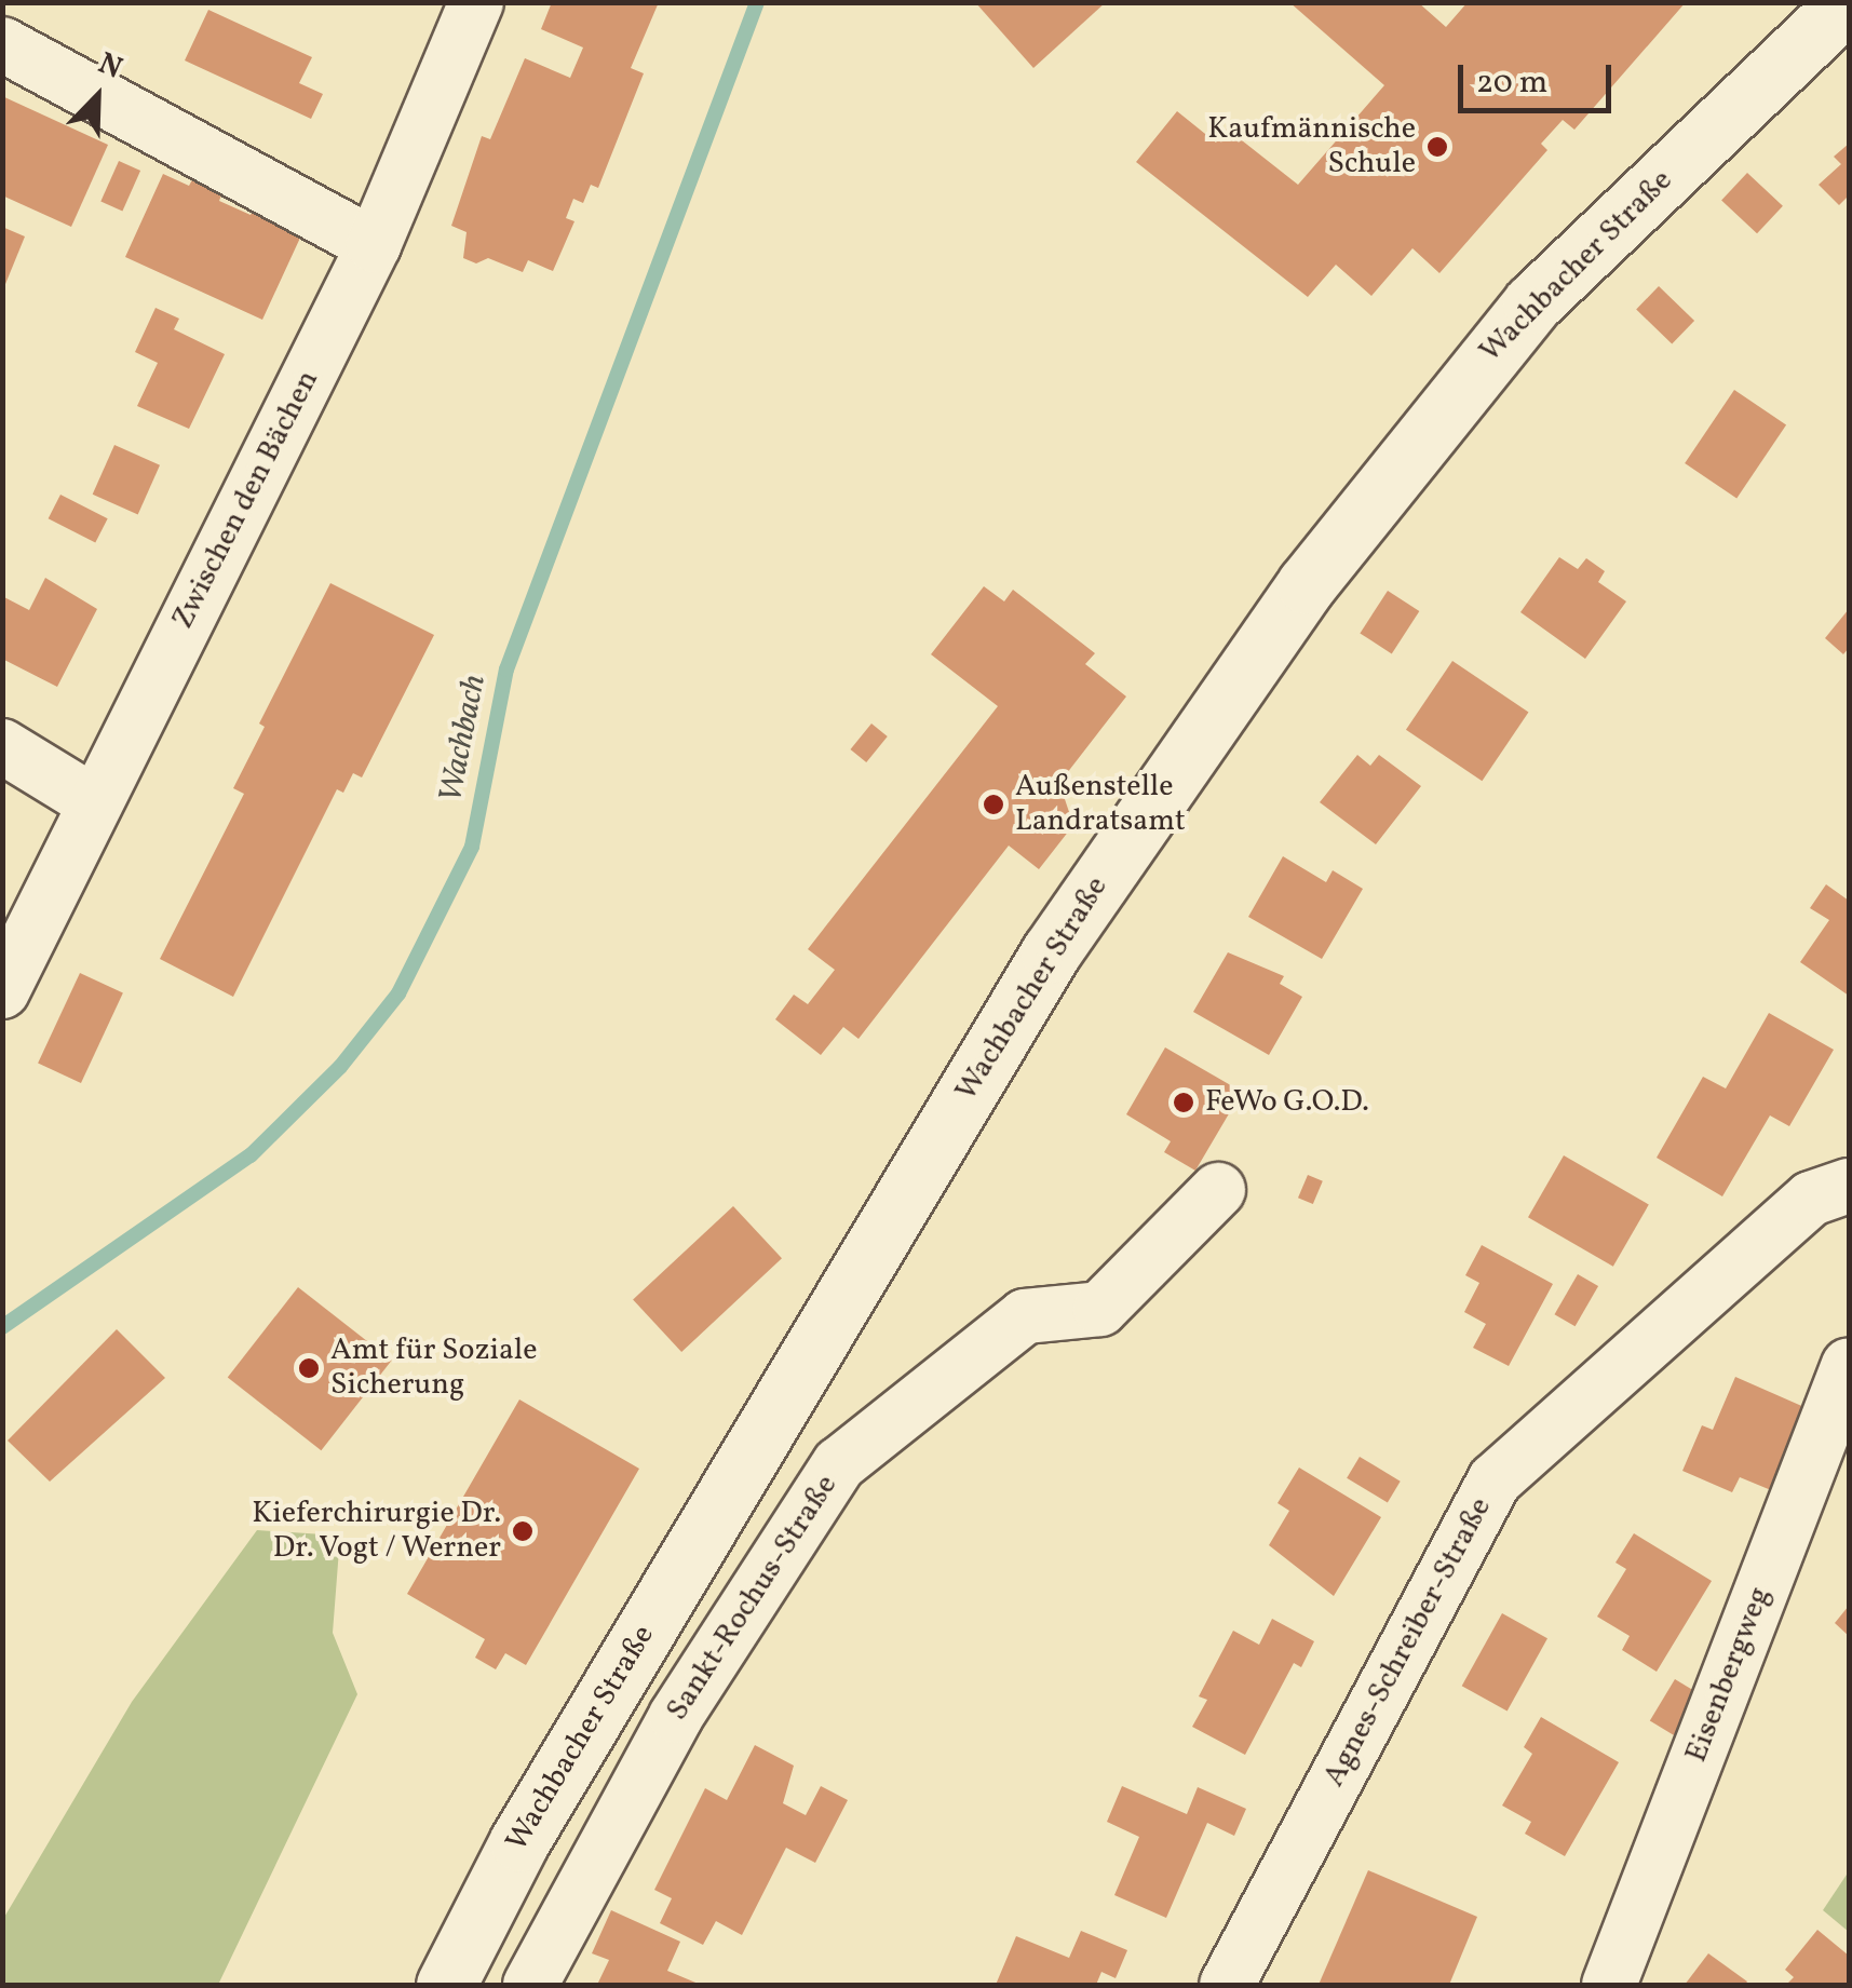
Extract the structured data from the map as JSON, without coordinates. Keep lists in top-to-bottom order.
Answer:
{
  "streets": {
    "street": [
      "Wachbacher Straße",
      "Zwischen den Bächen",
      "Sankt-Rochus-Straße",
      "Agnes-Schreiber-Straße",
      "Eisenbergweg"
    ]
  },
  "water": ["Wachbach"],
  "places": [
    "Kaufmännische Schule",
    "Außenstelle Landratsamt",
    "FeWo G.O.D.",
    "Amt für Soziale Sicherung",
    "Kieferchirurgie Dr. Dr. Vogt / Werner"
  ],
  "scale_bar": "20 m",
  "north": "top right"
}
